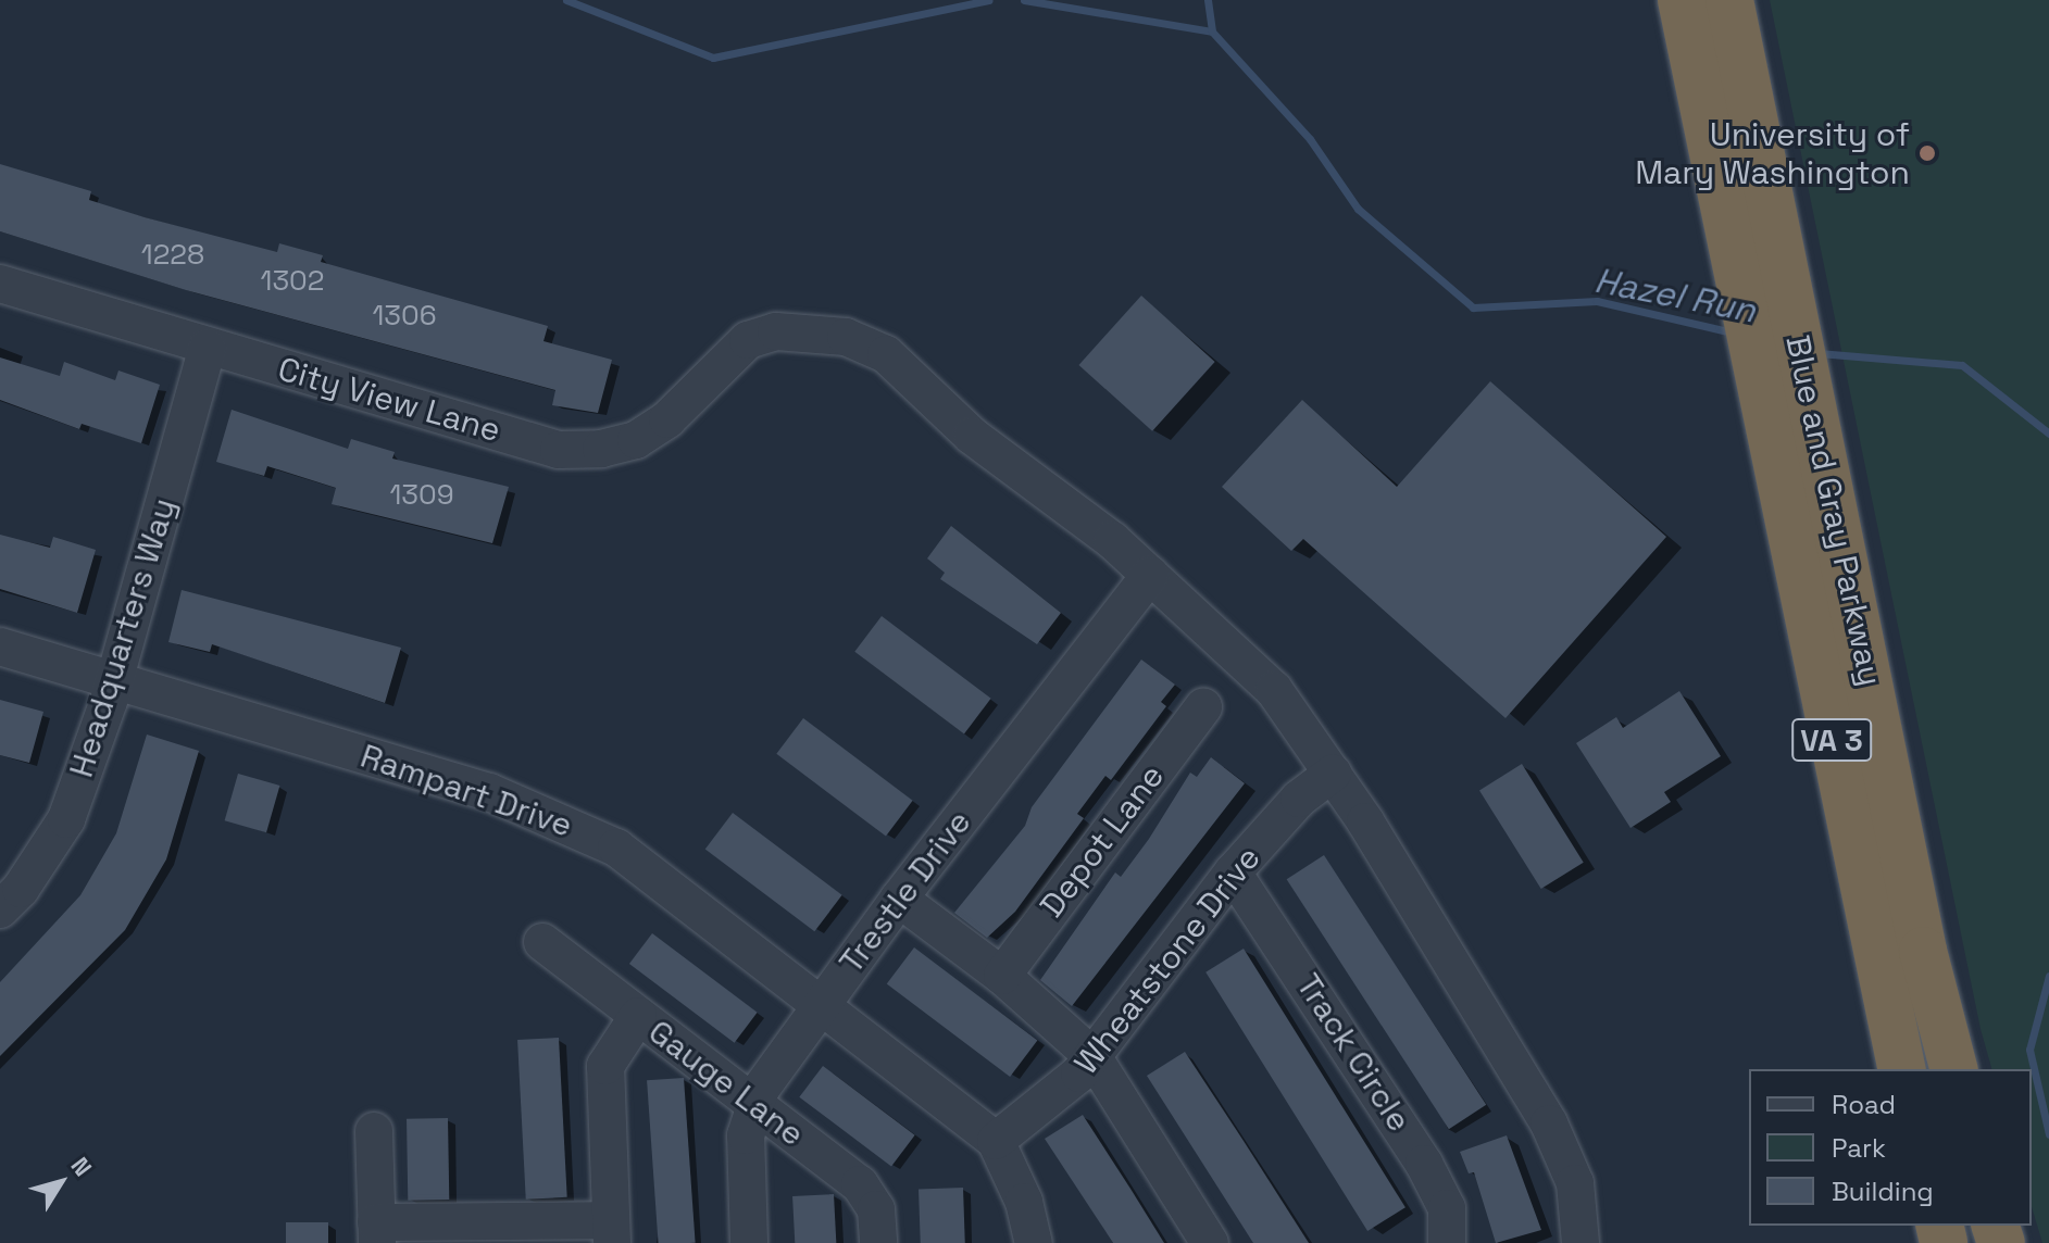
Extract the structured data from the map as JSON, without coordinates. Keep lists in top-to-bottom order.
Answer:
{
  "streets": {
    "highway": ["Blue and Gray Parkway", "VA 3"],
    "street": [
      "City View Lane",
      "Headquarters Way",
      "Rampart Drive",
      "Depot Lane",
      "Trestle Drive",
      "Wheatstone Drive",
      "Track Circle",
      "Gauge Lane"
    ]
  },
  "crossings": [
    ["City View Lane", "Headquarters Way"],
    ["City View Lane", "Trestle Drive"],
    ["Headquarters Way", "Rampart Drive"],
    ["Rampart Drive", "Trestle Drive"],
    ["Rampart Drive", "Wheatstone Drive"],
    ["Trestle Drive", "Gauge Lane"],
    ["Wheatstone Drive", "Track Circle"]
  ],
  "water": ["Hazel Run"],
  "places": ["University of Mary Washington"],
  "house_numbers": [
    "1228",
    "1302",
    "1306",
    "1309"
  ],
  "legend": ["Road", "Park", "Building"],
  "north": "top right"
}
